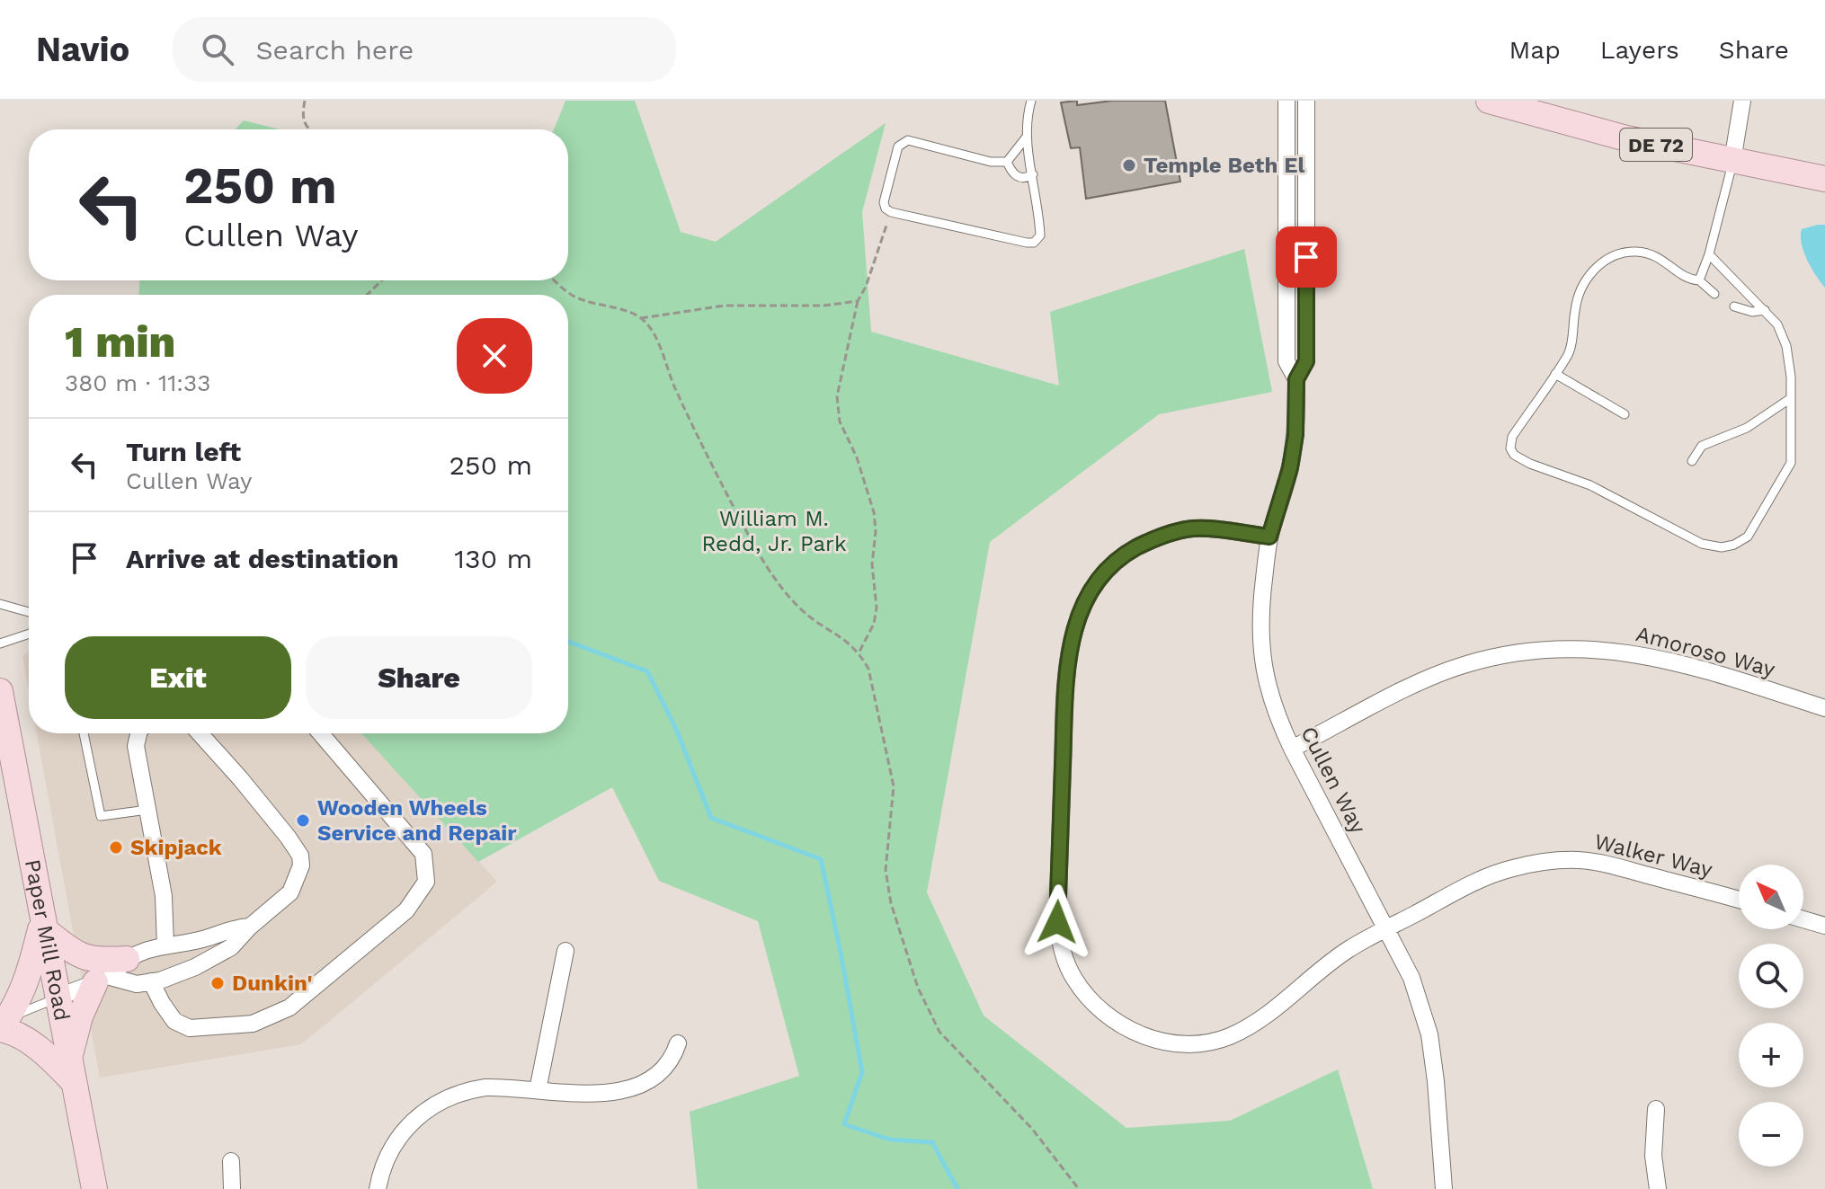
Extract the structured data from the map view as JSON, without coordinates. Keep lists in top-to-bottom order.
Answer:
{
  "streets": {
    "main road": ["DE 72", "Paper Mill Road"],
    "street": ["Amoroso Way", "Cullen Way", "Walker Way"]
  },
  "crossings": [
    ["Amoroso Way", "Cullen Way"],
    ["Cullen Way", "Walker Way"]
  ],
  "parks": ["William M. Redd, Jr. Park"],
  "places": [
    "Temple Beth El",
    "Wooden Wheels Service and Repair",
    "Skipjack",
    "Dunkin'"
  ],
  "north": "top left",
  "page": {
    "header": "Navio",
    "search": "Search here",
    "nav": ["Map", "Layers", "Share"],
    "turn": ["250 m", "Cullen Way"],
    "heading": ["1 min", "380 m · 11:33"],
    "list": [
      {
        "name": "Turn left",
        "note": "Cullen Way",
        "value": "250 m"
      },
      {
        "name": "Arrive at destination",
        "value": "130 m"
      }
    ],
    "buttons": ["Exit", "Share"],
    "map_buttons": ["+", "−"]
  }
}
